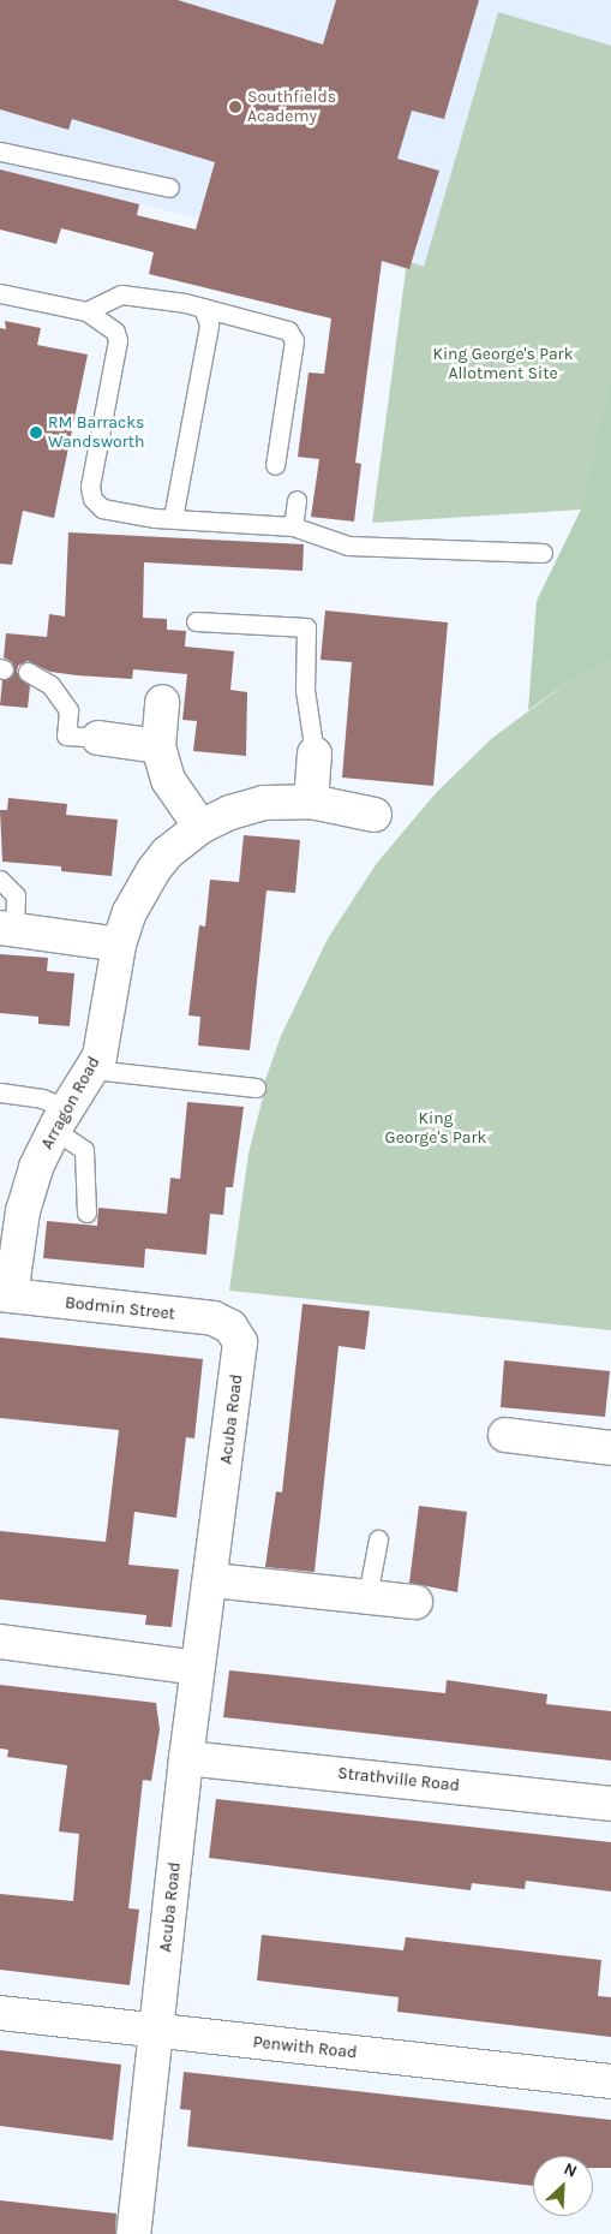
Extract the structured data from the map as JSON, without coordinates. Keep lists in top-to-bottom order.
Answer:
{
  "streets": {
    "street": [
      "Arragon Road",
      "Bodmin Street",
      "Acuba Road",
      "Strathville Road",
      "Penwith Road"
    ]
  },
  "crossings": [
    ["Arragon Road", "Bodmin Street"],
    ["Bodmin Street", "Acuba Road"],
    ["Acuba Road", "Strathville Road"],
    ["Acuba Road", "Penwith Road"]
  ],
  "parks": ["King George's Park Allotment Site", "King George's Park"],
  "places": ["Southfields Academy", "RM Barracks Wandsworth"],
  "north": "top right"
}
